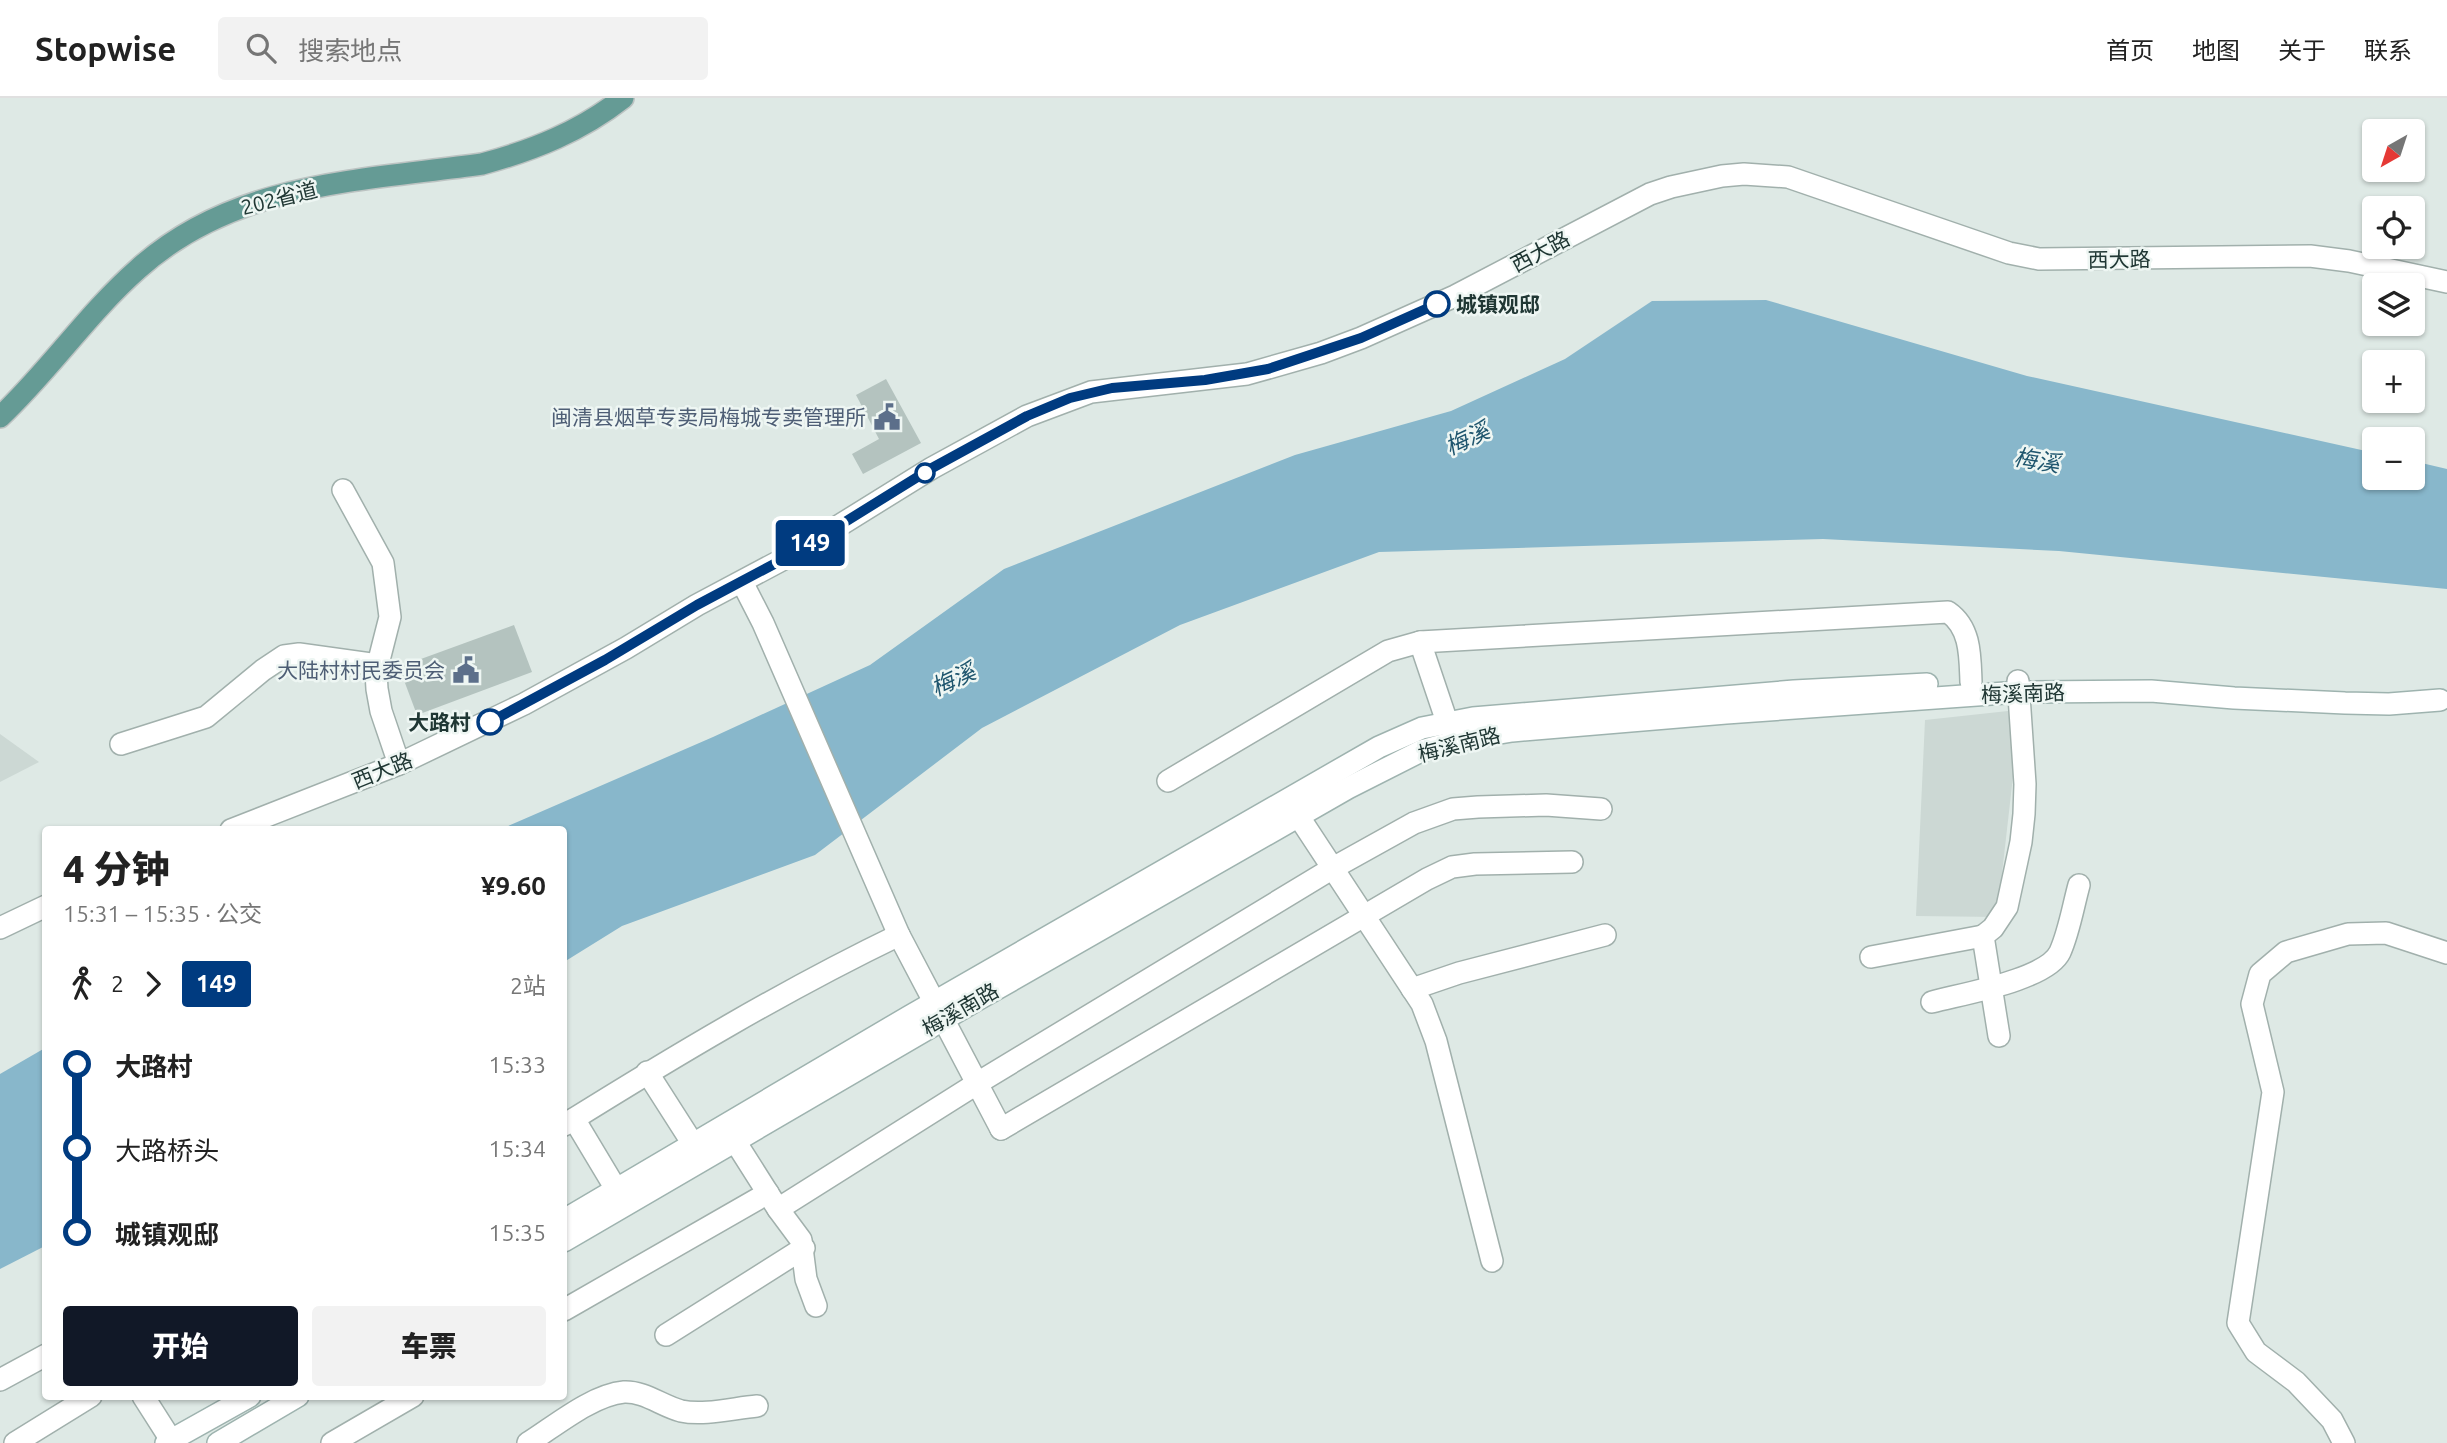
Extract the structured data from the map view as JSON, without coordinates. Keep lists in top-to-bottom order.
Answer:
{
  "streets": {
    "main road": ["202省道"],
    "street": ["西大路", "梅溪南路"]
  },
  "water": ["梅溪"],
  "places": {
    "other": ["城镇观邸", "大路村"],
    "public building": ["闽清县烟草专卖局梅城专卖管理所", "大陆村村民委员会"]
  },
  "lines": ["bus line 149"],
  "north": "bottom left",
  "page": {
    "header": "Stopwise",
    "search": "搜索地点",
    "nav": [
      "首页",
      "地图",
      "关于",
      "联系"
    ],
    "on_map": "149",
    "map_buttons": ["+", "−"],
    "heading": ["4 分钟", "15:31 – 15:35 · 公交", "¥9.60"],
    "legs": ["2", "149", "2站"],
    "list": [
      {
        "name": "大路村",
        "value": "15:33"
      },
      {
        "name": "大路桥头",
        "value": "15:34"
      },
      {
        "name": "城镇观邸",
        "value": "15:35"
      }
    ],
    "buttons": ["开始", "车票"]
  }
}
